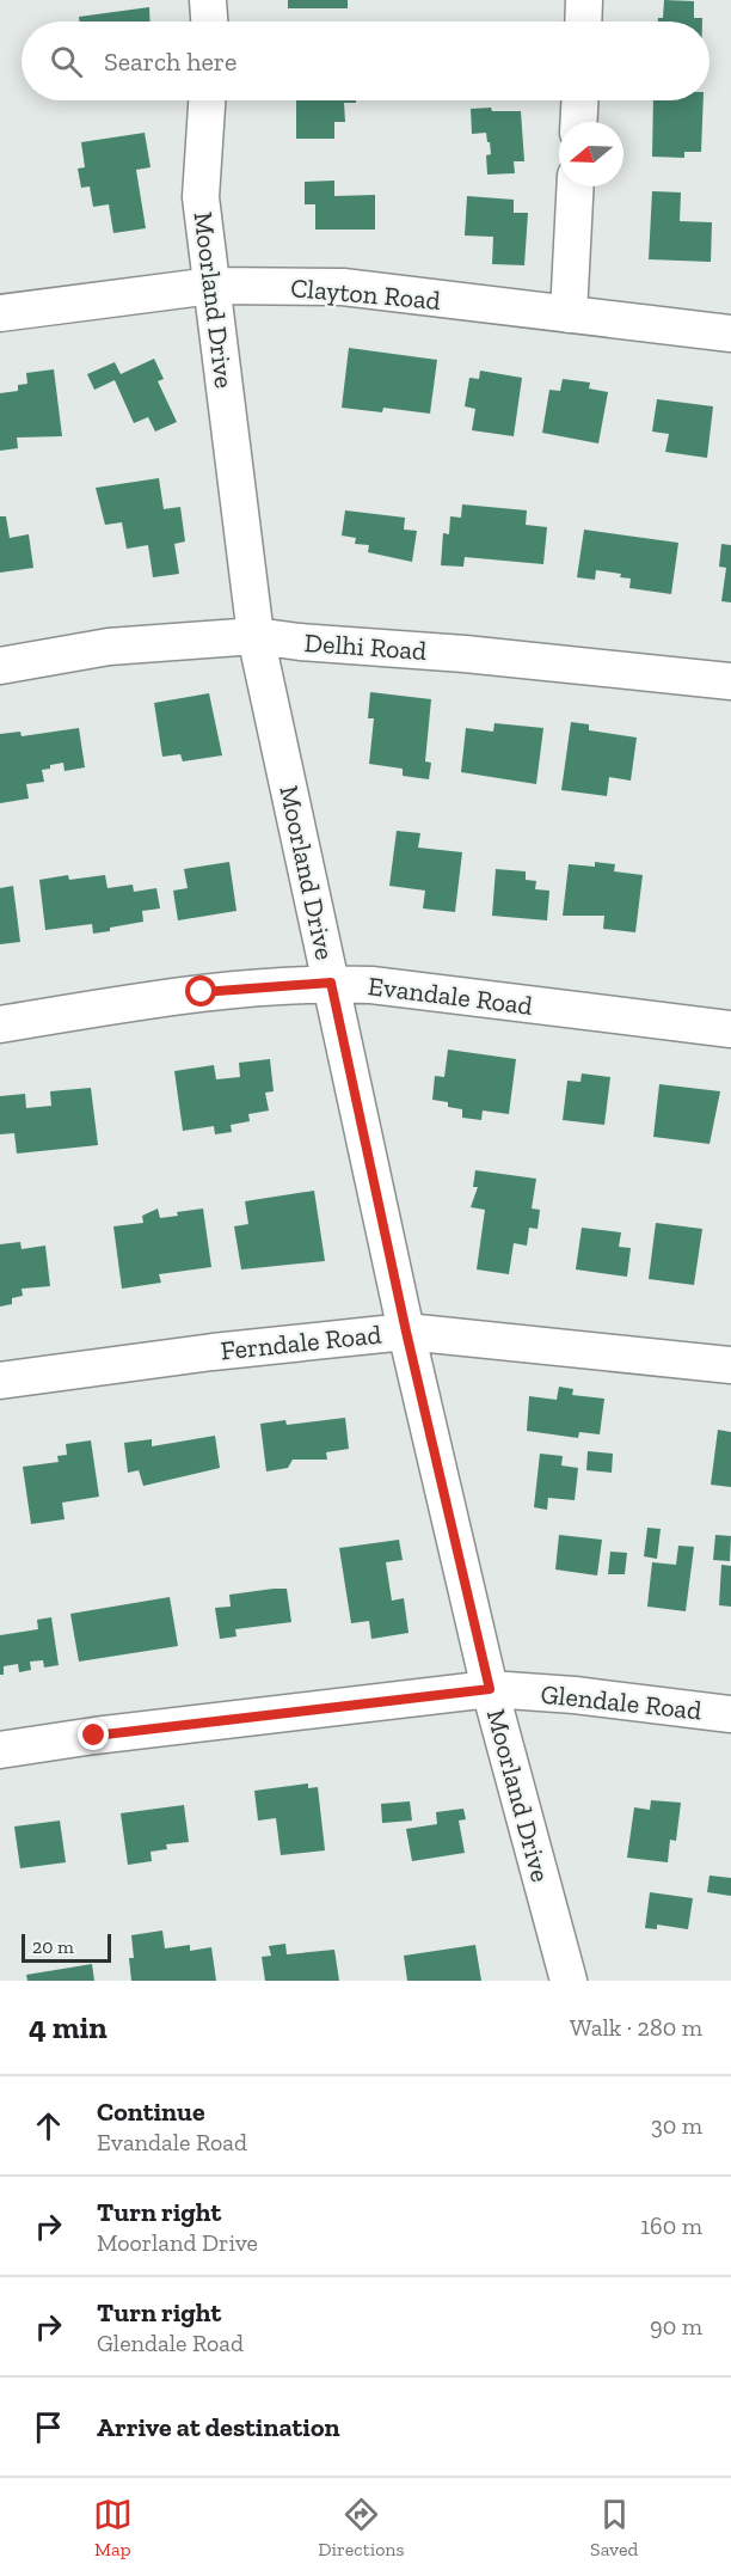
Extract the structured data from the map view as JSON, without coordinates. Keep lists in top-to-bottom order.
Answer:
{
  "streets": {
    "street": [
      "Clayton Road",
      "Moorland Drive",
      "Delhi Road",
      "Evandale Road",
      "Ferndale Road",
      "Glendale Road"
    ]
  },
  "crossings": [
    ["Clayton Road", "Moorland Drive"],
    ["Moorland Drive", "Delhi Road"],
    ["Moorland Drive", "Evandale Road"],
    ["Moorland Drive", "Ferndale Road"],
    ["Moorland Drive", "Glendale Road"]
  ],
  "scale_bar": "20 m",
  "north": "left",
  "page": {
    "search": "Search here",
    "scale": "20 m",
    "heading": ["4 min", "Walk · 280 m"],
    "list": [
      ["Continue", "Evandale Road", "30 m"],
      ["Turn right", "Moorland Drive", "160 m"],
      ["Turn right", "Glendale Road", "90 m"],
      "Arrive at destination"
    ],
    "nav": ["Map", "Directions", "Saved"]
  }
}
